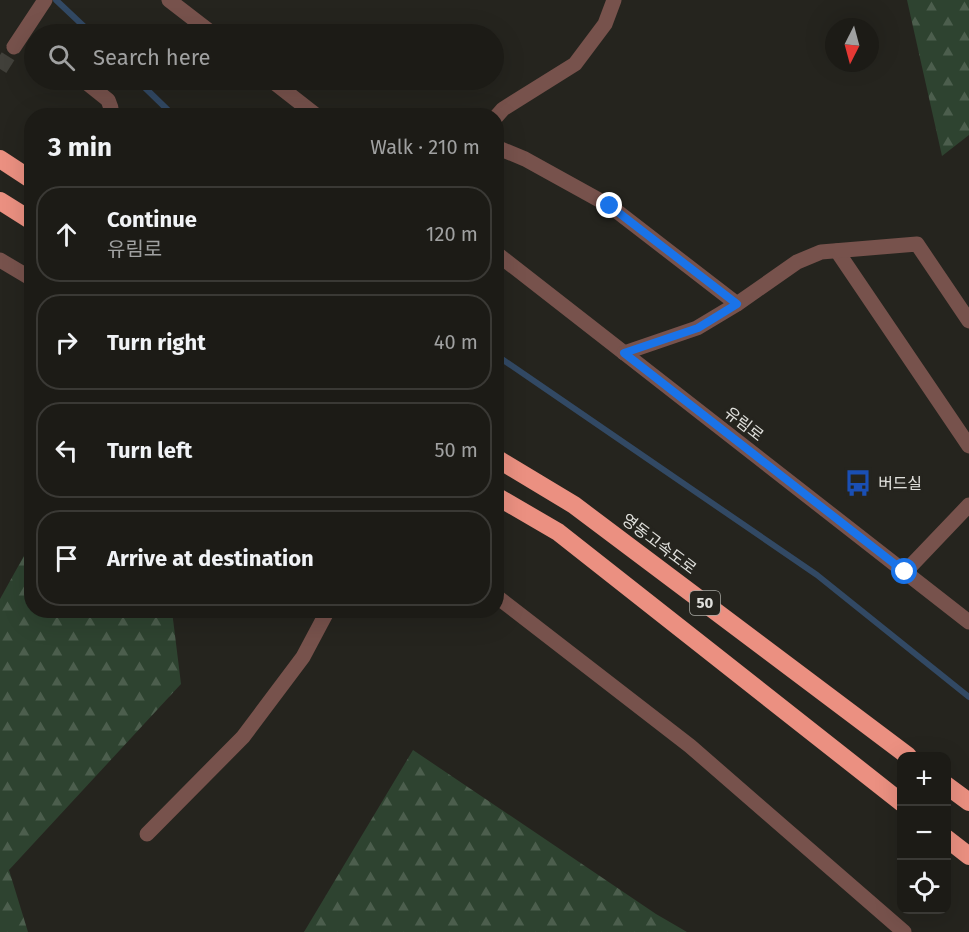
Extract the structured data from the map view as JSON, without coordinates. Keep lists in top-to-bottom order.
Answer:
{
  "streets": {
    "highway": ["영동고속도로", "50"],
    "street": ["유림로"]
  },
  "places": {
    "bus stop": ["버드실"]
  },
  "north": "bottom",
  "page": {
    "search": "Search here",
    "heading": ["3 min", "Walk · 210 m"],
    "list": [
      ["Continue", "유림로", "120 m"],
      ["Turn right", "40 m"],
      ["Turn left", "50 m"],
      "Arrive at destination"
    ],
    "map_buttons": ["+", "−"]
  }
}
